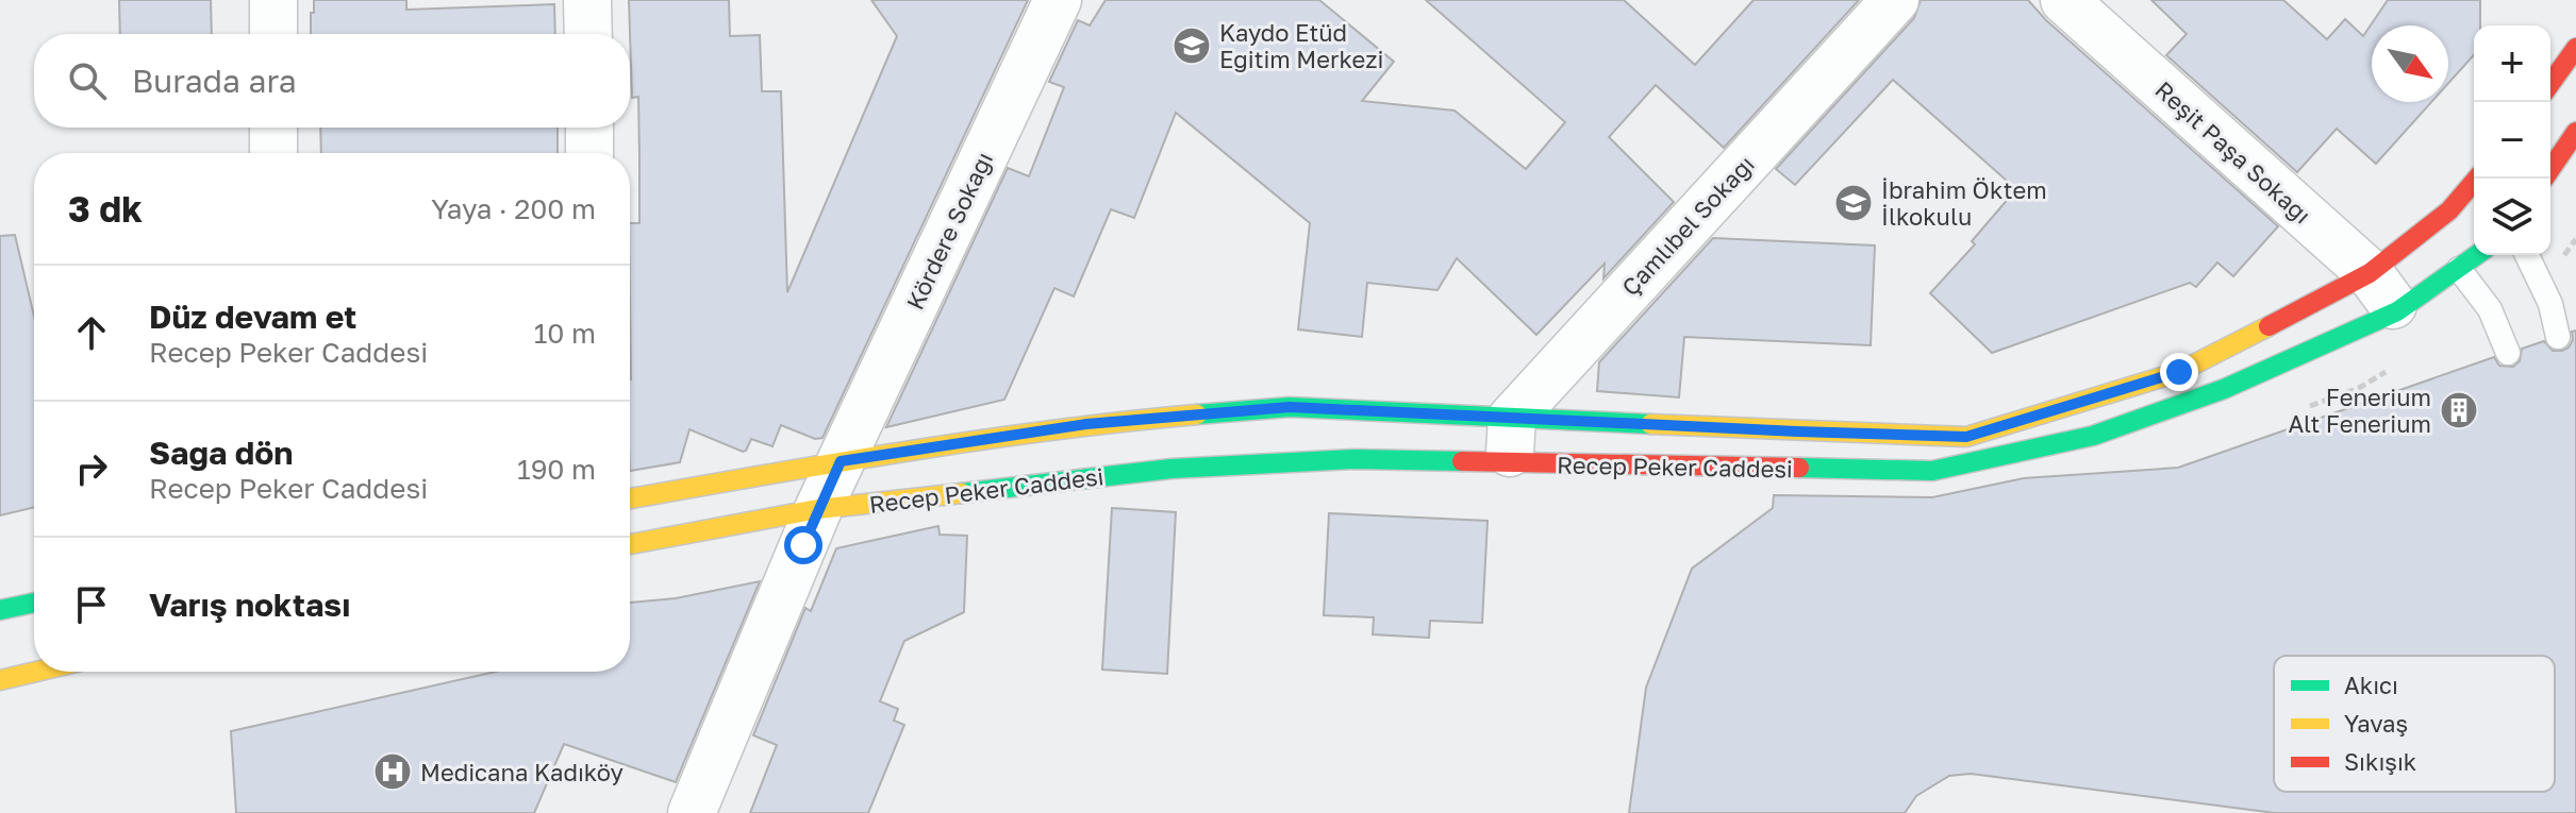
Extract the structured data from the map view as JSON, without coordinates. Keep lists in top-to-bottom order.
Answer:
{
  "streets": {
    "main road": ["Recep Peker Caddesi"],
    "street": ["Reşit Paşa Sokağı", "Çamlıbel Sokağı", "Kördere Sokağı"]
  },
  "crossings": [
    ["Reşit Paşa Sokağı", "Recep Peker Caddesi"],
    ["Çamlıbel Sokağı", "Recep Peker Caddesi"],
    ["Kördere Sokağı", "Recep Peker Caddesi"]
  ],
  "places": {
    "school or university": ["Kaydo Etüd Egitim Merkezi", "İbrahim Öktem İlkokulu"],
    "building": ["Fenerium Alt Fenerium"],
    "hospital": ["Medicana Kadıköy"]
  },
  "legend": ["Akıcı", "Yavaş", "Sıkışık"],
  "north": "bottom right",
  "page": {
    "map_buttons": ["+", "−"],
    "search": "Burada ara",
    "heading": ["3 dk", "Yaya · 200 m"],
    "list": [
      ["Düz devam et", "Recep Peker Caddesi", "10 m"],
      ["Sağa dön", "Recep Peker Caddesi", "190 m"],
      "Varış noktası"
    ]
  }
}
